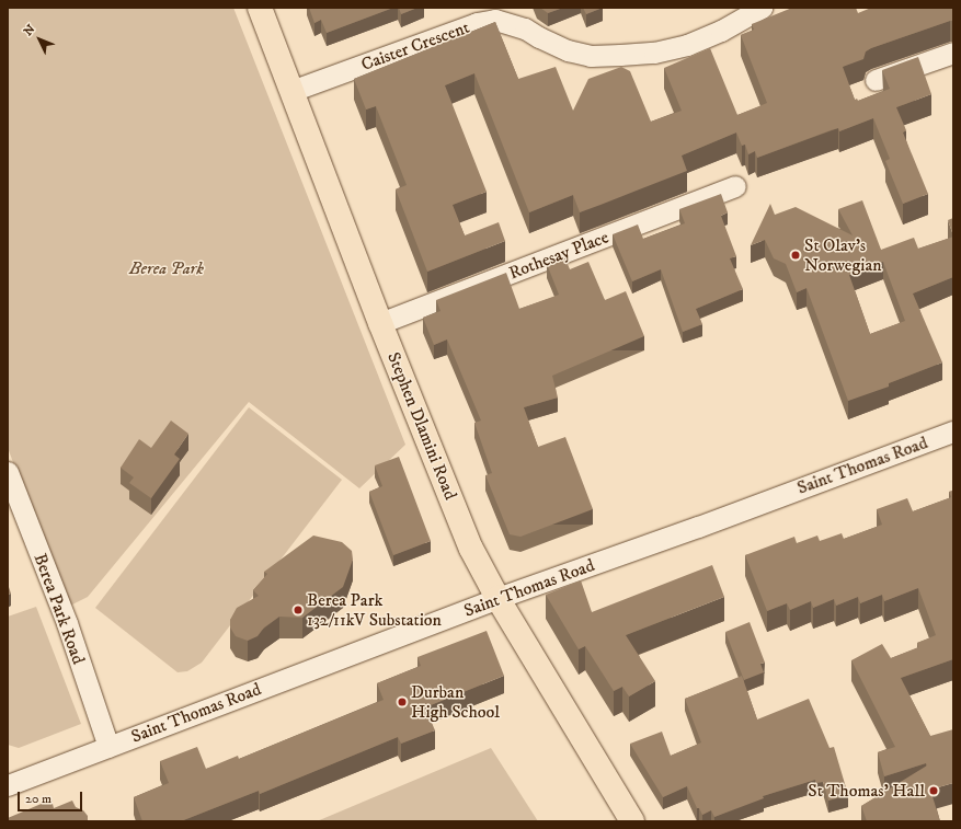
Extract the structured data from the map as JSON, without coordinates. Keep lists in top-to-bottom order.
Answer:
{
  "streets": {
    "main road": ["Stephen Dlamini Road"],
    "street": [
      "Caister Crescent",
      "Rothesay Place",
      "Saint Thomas Road",
      "Berea Park Road"
    ]
  },
  "crossings": [
    ["Caister Crescent", "Stephen Dlamini Road"],
    ["Rothesay Place", "Stephen Dlamini Road"],
    ["Stephen Dlamini Road", "Saint Thomas Road"],
    ["Saint Thomas Road", "Berea Park Road"]
  ],
  "parks": ["Berea Park"],
  "places": [
    "St Olav's Norwegian",
    "Berea Park 132/11kV Substation",
    "Durban High School",
    "St Thomas' Hall"
  ],
  "scale_bar": "20 m",
  "north": "top left"
}
